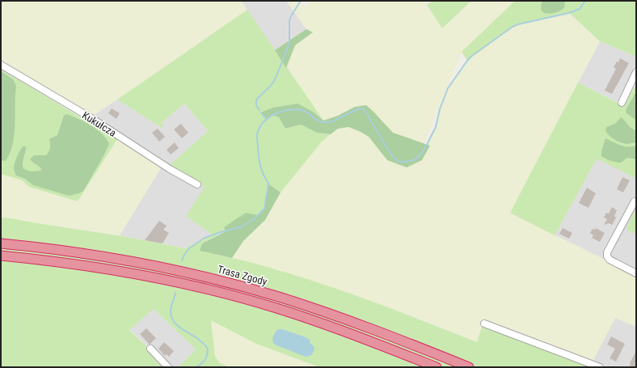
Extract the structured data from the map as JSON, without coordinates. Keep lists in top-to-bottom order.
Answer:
{
  "streets": {
    "highway": ["Trasa Zgody"],
    "street": ["Kukułcza"]
  }
}
